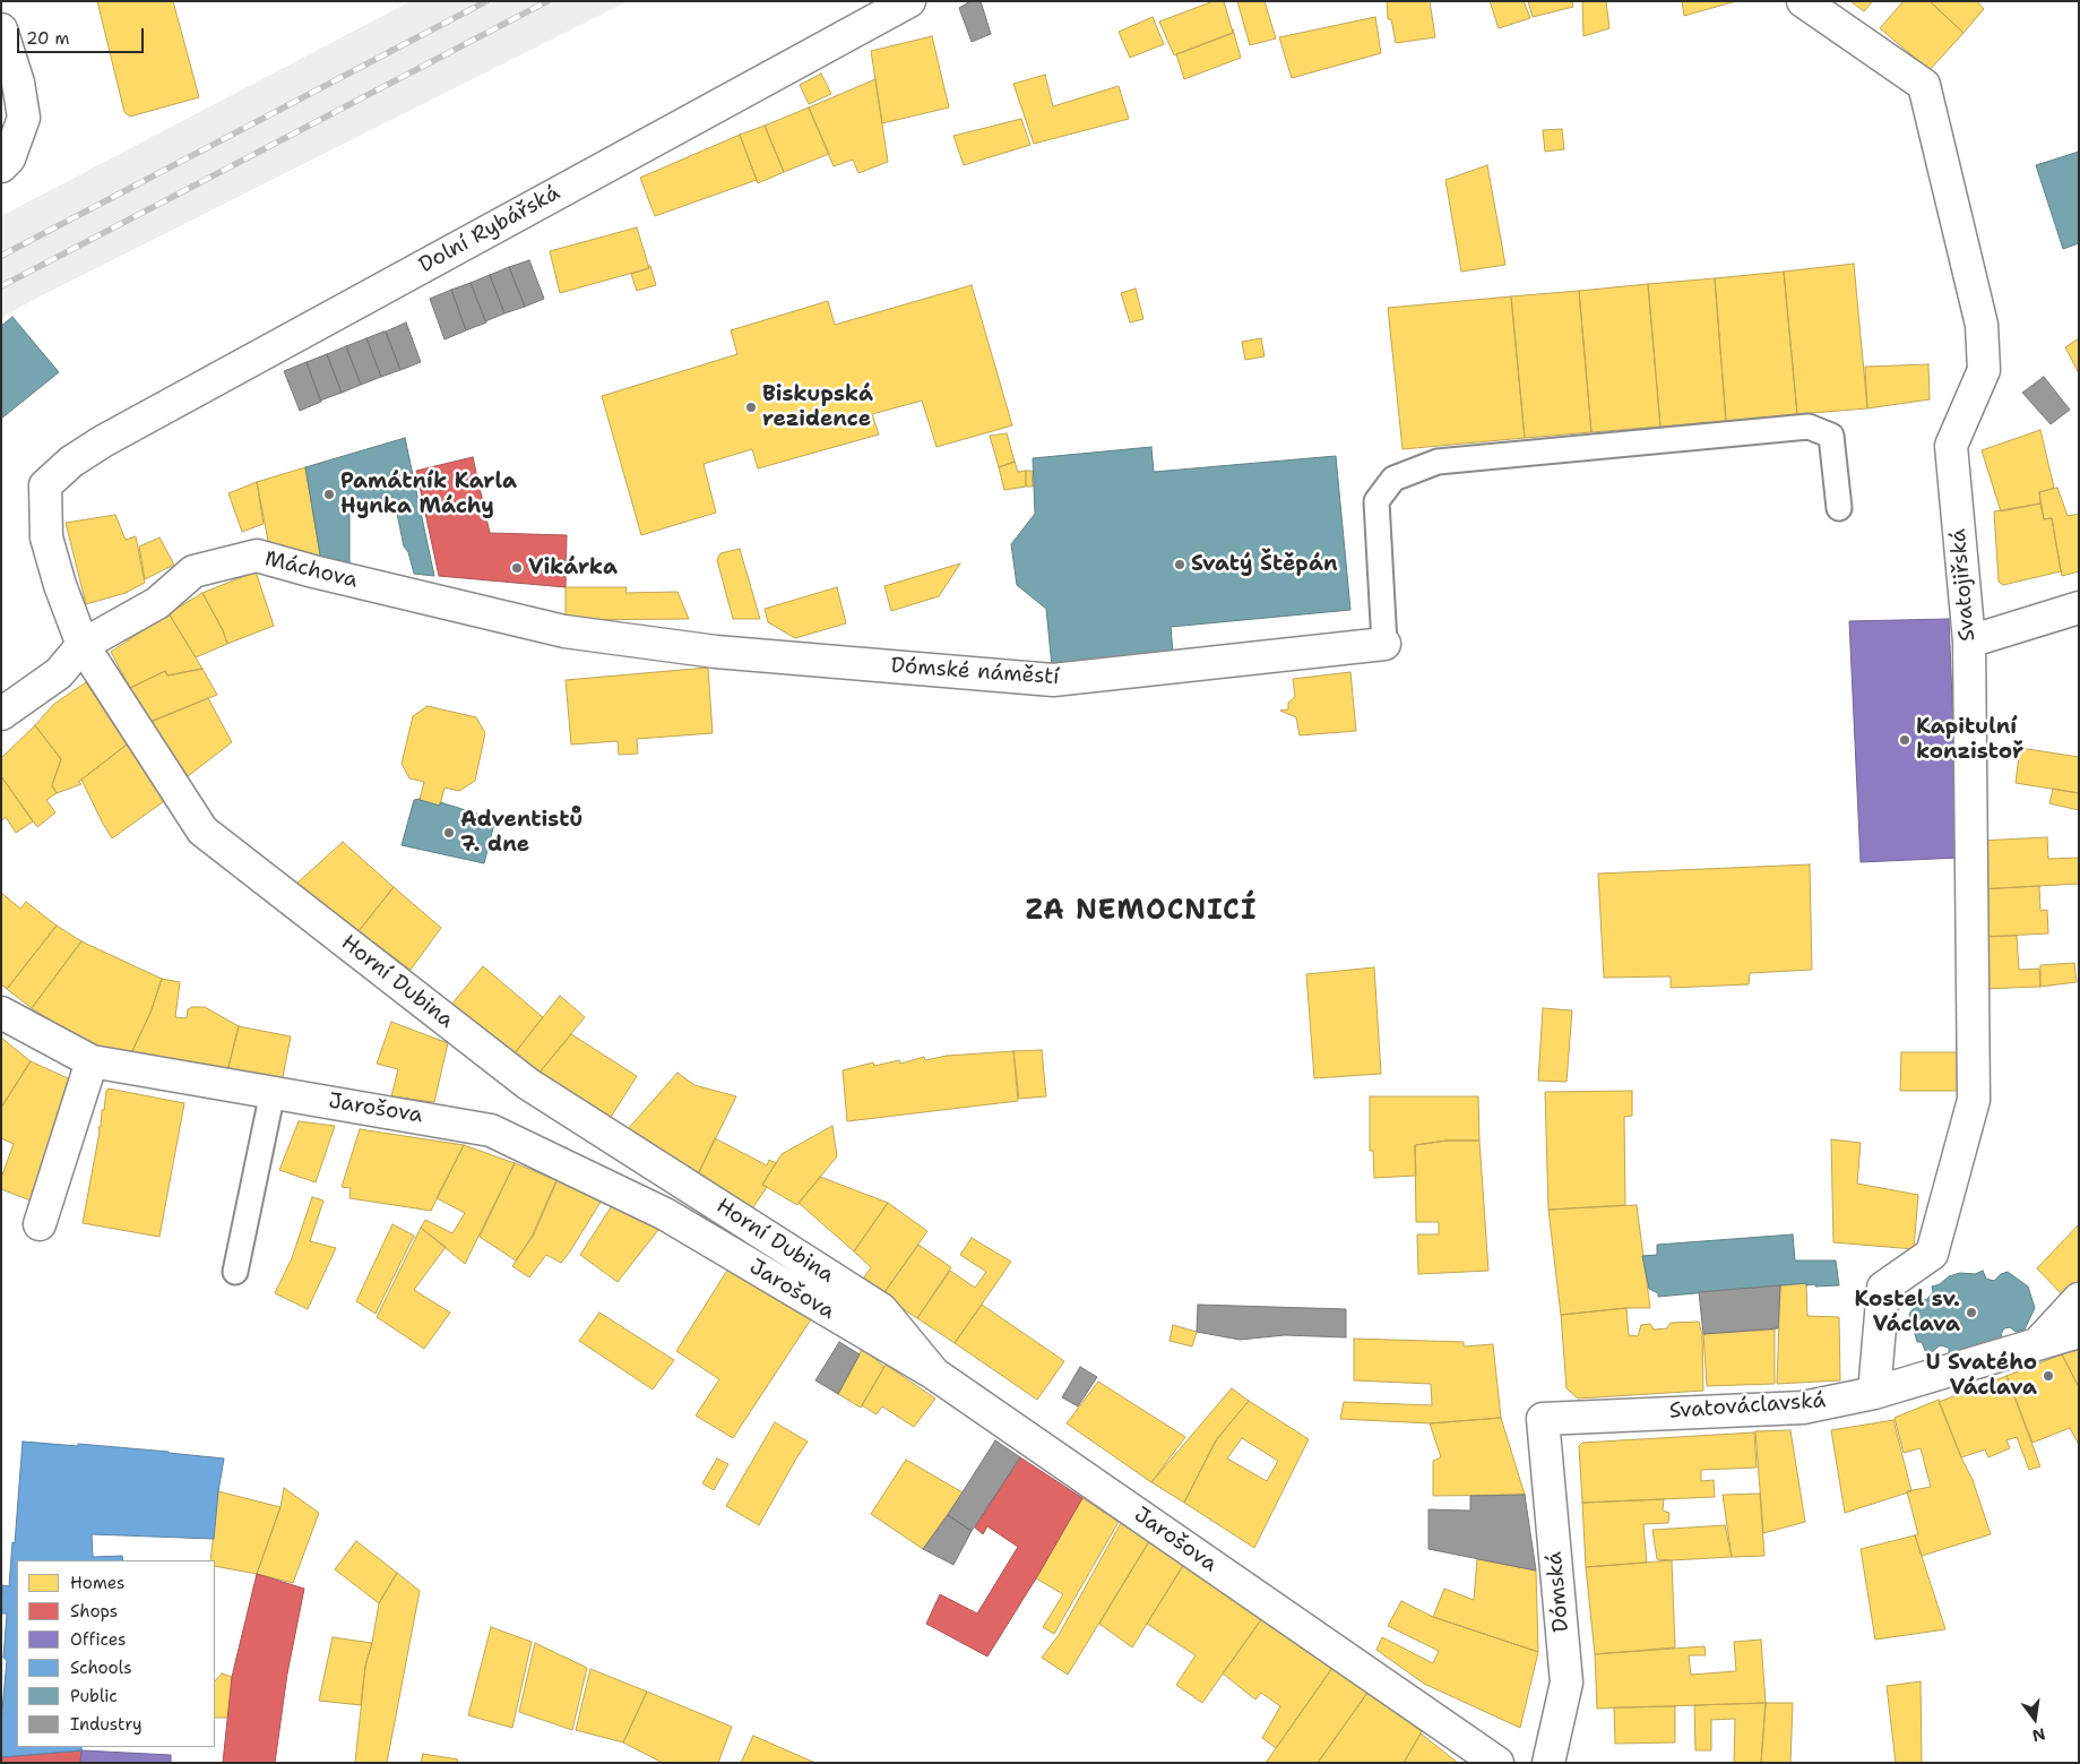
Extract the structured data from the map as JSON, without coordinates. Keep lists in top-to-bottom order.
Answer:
{
  "streets": {
    "street": [
      "Dolní Rybářská",
      "Máchova",
      "Svatojiřská",
      "Dómské náměstí",
      "Horní Dubina",
      "Jarošova",
      "Svatováclavská",
      "Dómská"
    ]
  },
  "crossings": [
    ["Dolní Rybářská", "Horní Dubina"],
    ["Máchova", "Dómské náměstí"],
    ["Máchova", "Horní Dubina"],
    ["Svatojiřská", "Svatováclavská"],
    ["Horní Dubina", "Jarošova"],
    ["Svatováclavská", "Dómská"]
  ],
  "districts": ["ZA NEMOCNICÍ"],
  "places": [
    "Biskupská rezidence",
    "Památník Karla Hynka Máchy",
    "Svatý Štěpán",
    "Vikárka",
    "Kapitulní konzistoř",
    "Adventistů 7. dne",
    "Kostel sv. Václava",
    "U Svatého Václava"
  ],
  "legend": [
    "Homes",
    "Shops",
    "Offices",
    "Schools",
    "Public",
    "Industry"
  ],
  "scale_bar": "20 m",
  "north": "bottom"
}
